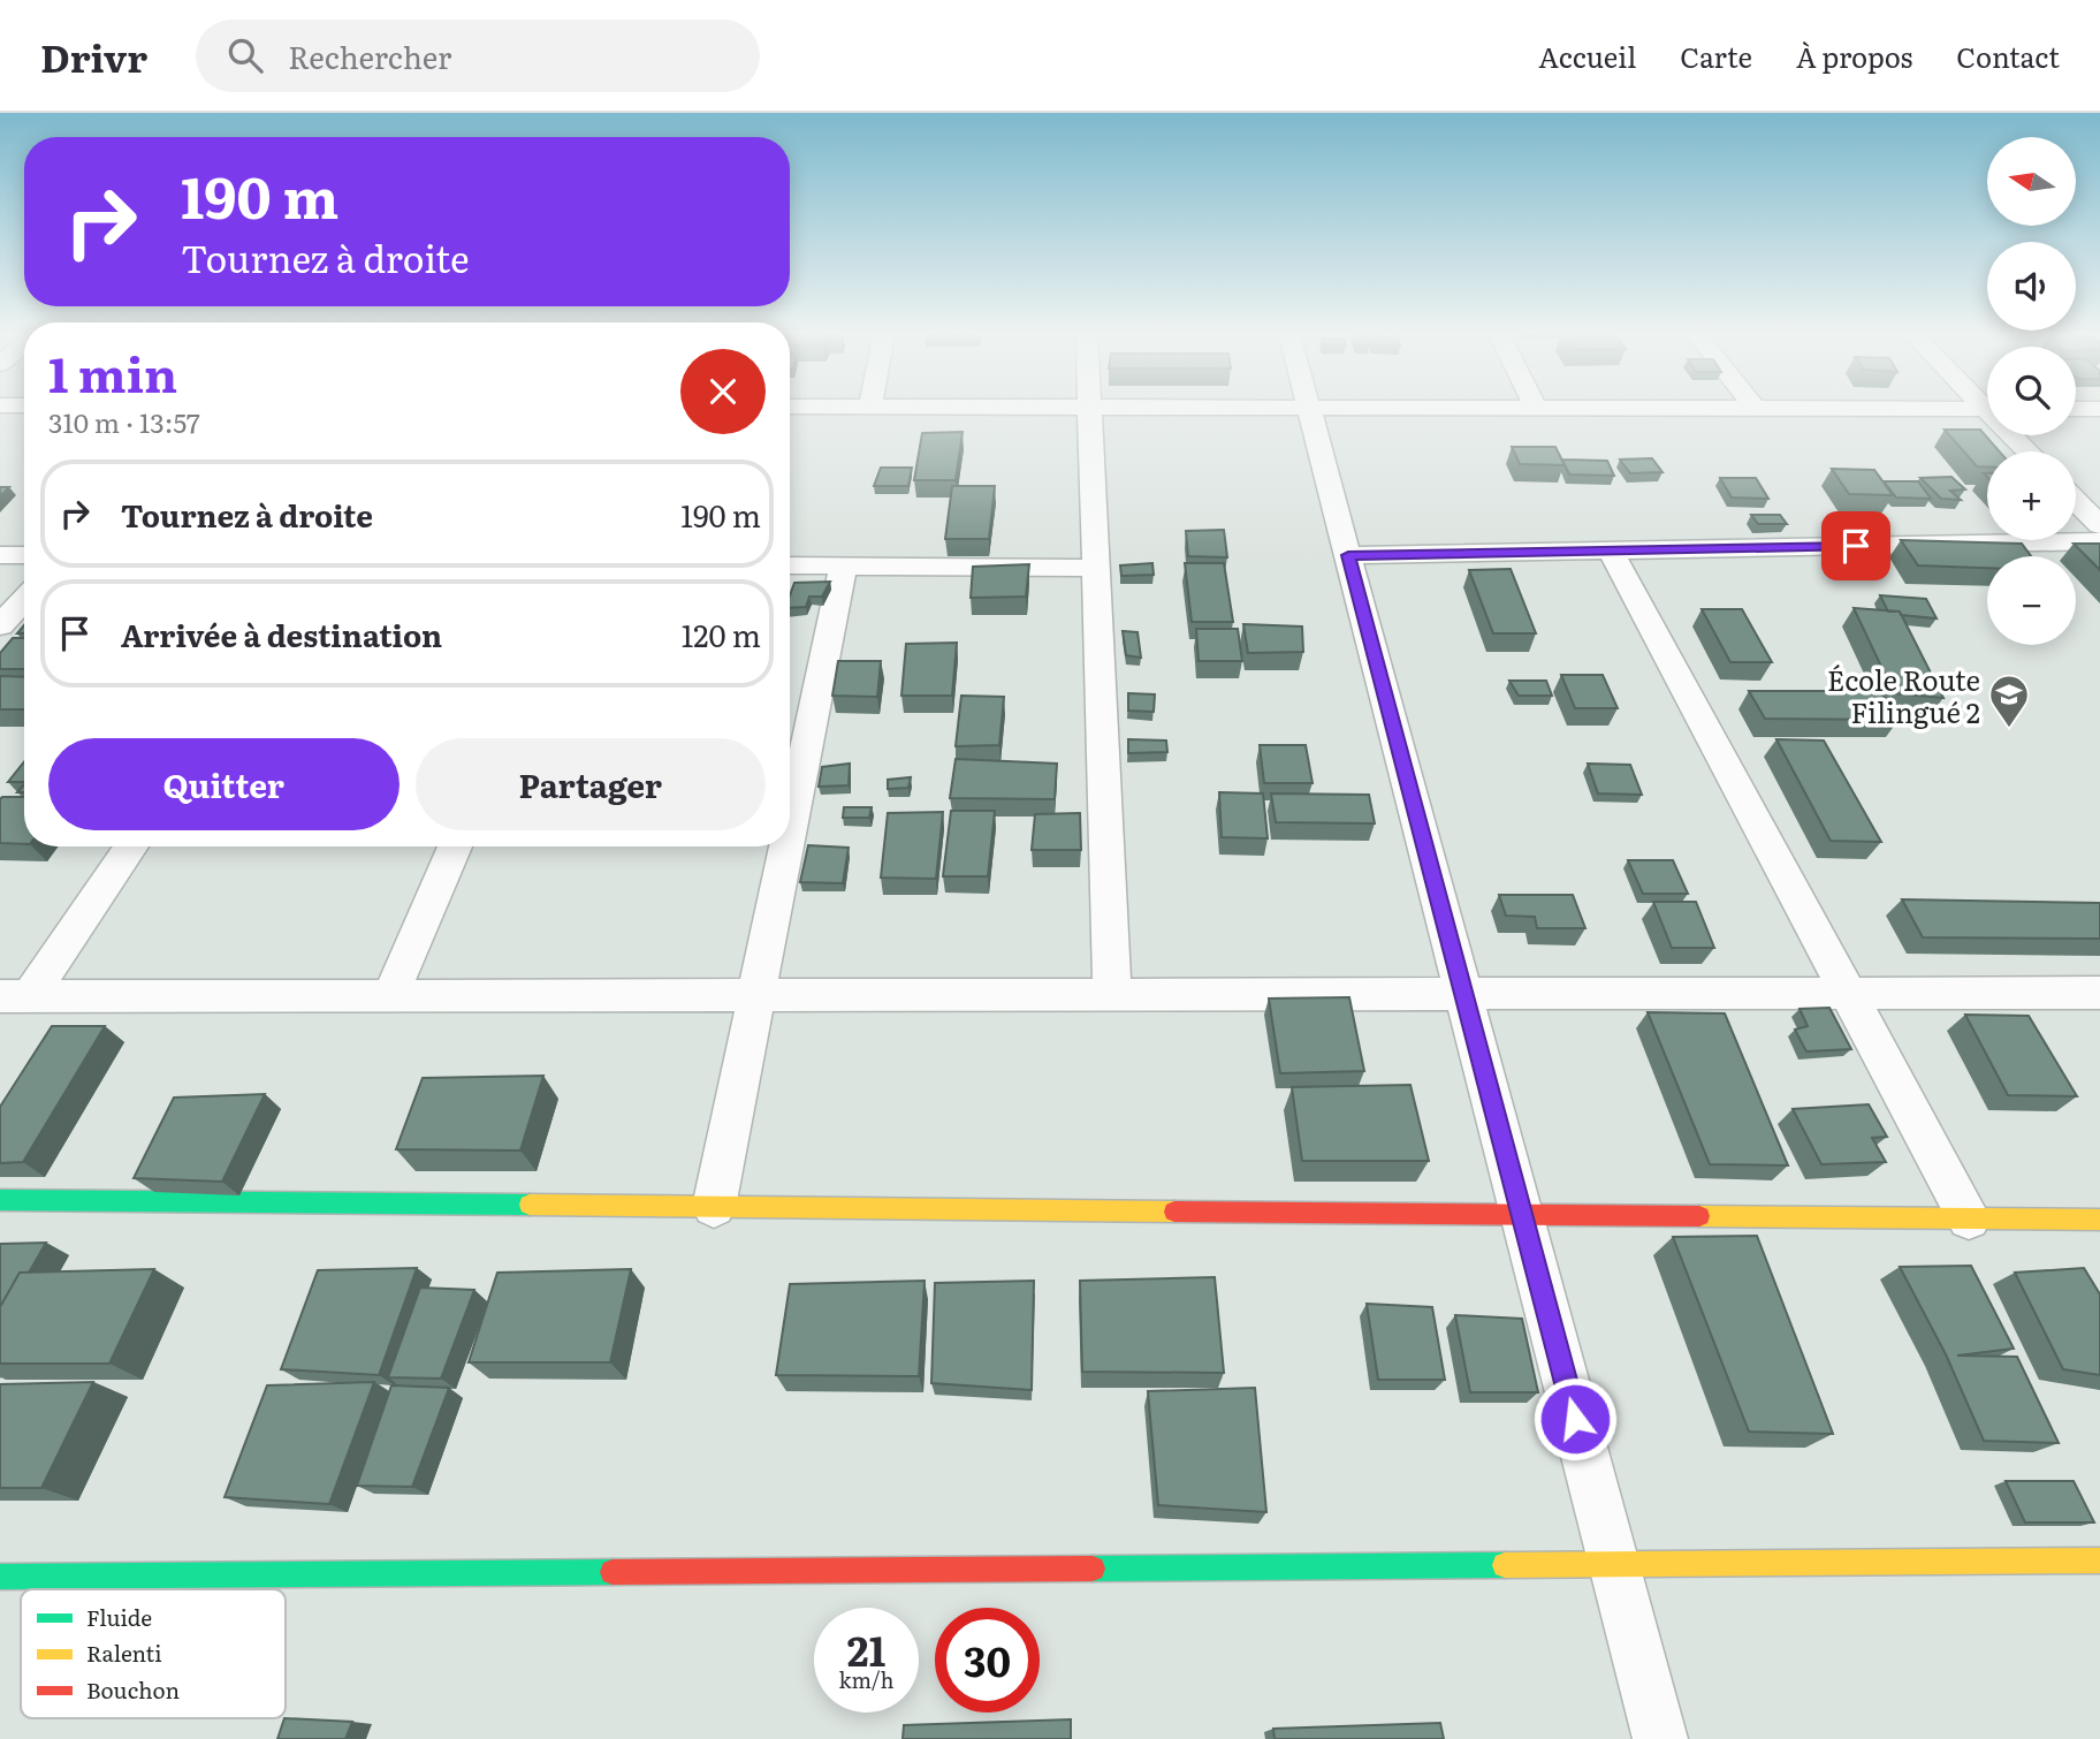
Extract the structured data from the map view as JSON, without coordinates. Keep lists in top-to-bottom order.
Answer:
{
  "places": {
    "school or university": ["École Route Filingué 2"]
  },
  "legend": ["Fluide", "Ralenti", "Bouchon"],
  "north": "left",
  "page": {
    "header": "Drivr",
    "search": "Rechercher",
    "nav": [
      "Accueil",
      "Carte",
      "À propos",
      "Contact"
    ],
    "map_buttons": ["+", "−"],
    "turn": ["190 m", "Tournez à droite"],
    "heading": ["1 min", "310 m · 13:57"],
    "list": [
      {
        "name": "Tournez à droite",
        "value": "190 m"
      },
      {
        "name": "Arrivée à destination",
        "value": "120 m"
      }
    ],
    "buttons": ["Quitter", "Partager"],
    "speed": "21 km/h",
    "limit": "30"
  }
}
